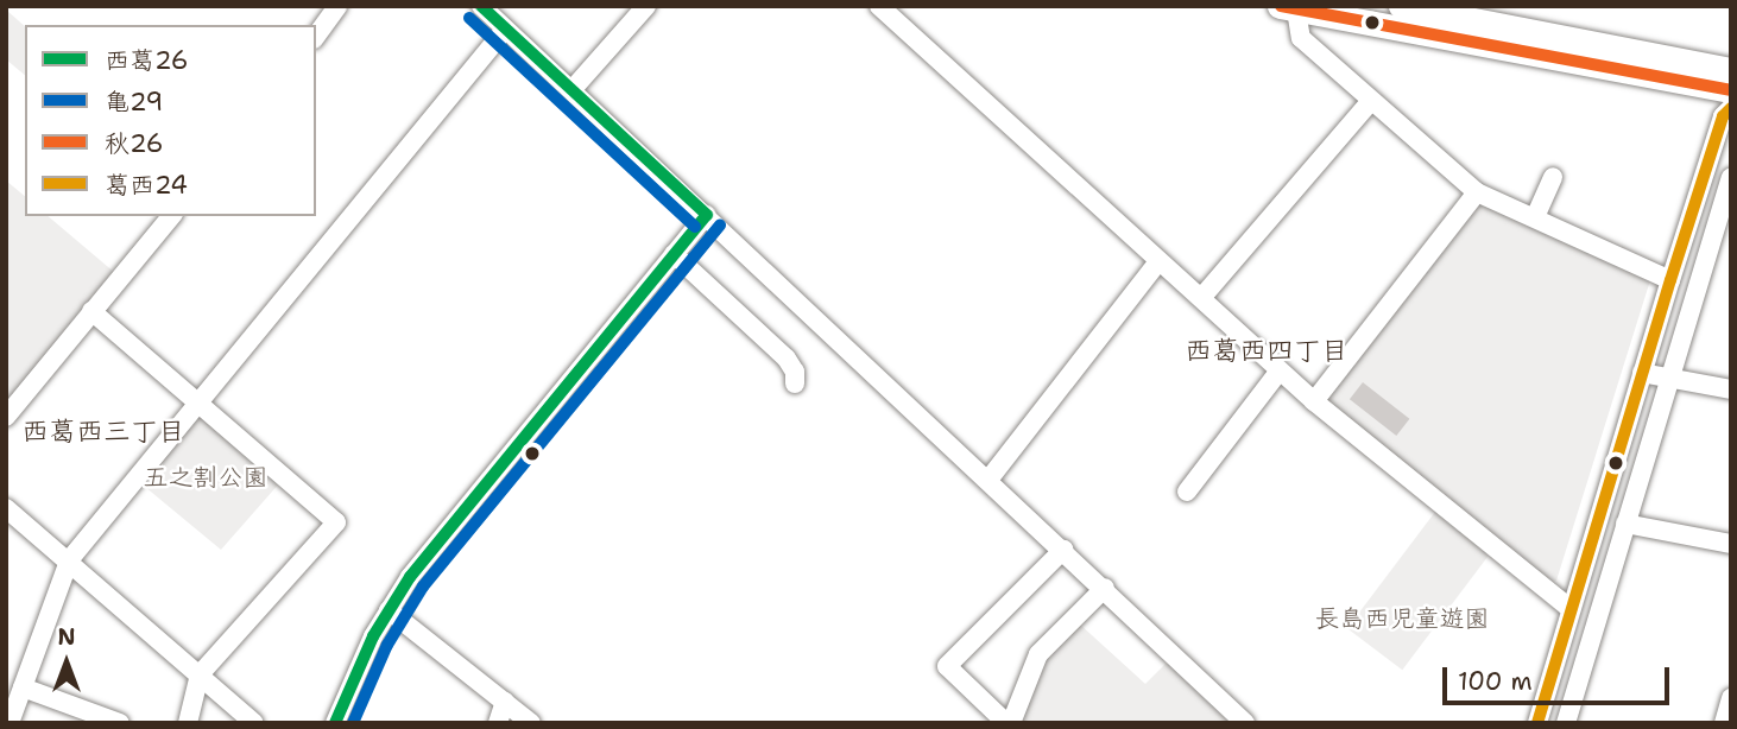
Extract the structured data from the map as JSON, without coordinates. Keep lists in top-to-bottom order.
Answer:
{
  "districts": ["西葛西四丁目", "西葛西三丁目"],
  "parks": ["五之割公園", "長島西児童遊園"],
  "lines": [
    "transit line 西葛26",
    "transit line 秋26",
    "transit line 亀29",
    "transit line 葛西24"
  ],
  "legend": [
    "西葛26",
    "亀29",
    "秋26",
    "葛西24"
  ],
  "scale_bar": "100 m",
  "north": "top"
}
